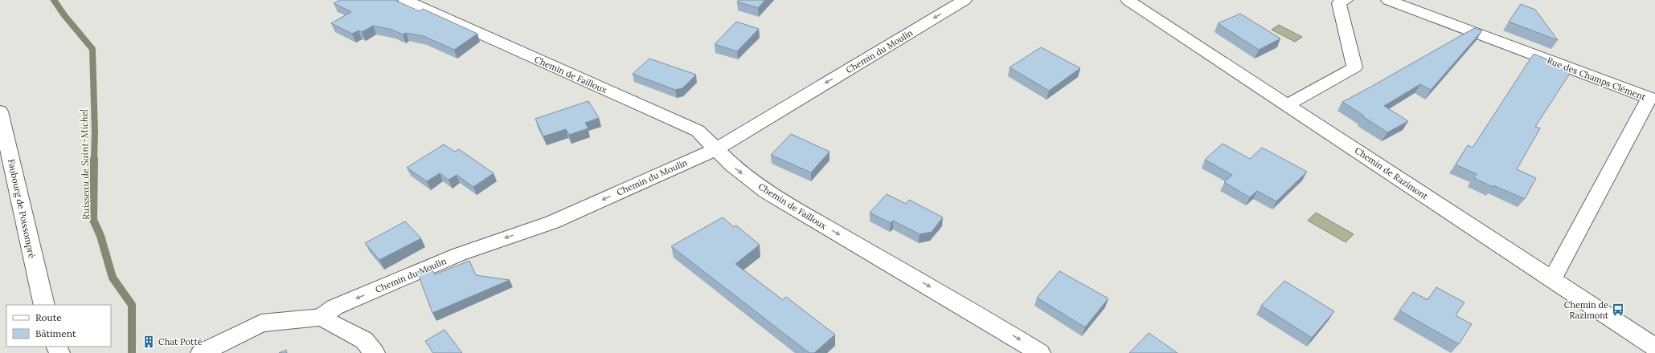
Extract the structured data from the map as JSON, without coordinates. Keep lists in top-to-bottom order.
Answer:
{
  "streets": {
    "street": [
      "Chemin du Moulin",
      "Chemin de Failloux",
      "Rue des Champs Clément",
      "Chemin de Razimont",
      "Faubourg de Poissompré"
    ]
  },
  "crossings": [
    ["Chemin du Moulin", "Chemin de Failloux"],
    ["Rue des Champs Clément", "Chemin de Razimont"]
  ],
  "one_way": ["Chemin du Moulin", "Chemin de Failloux"],
  "water": ["Ruisseau de Saint-Michel"],
  "places": {
    "bus stop": ["Chemin de Razimont"],
    "building": ["Chat Potté"]
  },
  "legend": ["Route", "Bâtiment"]
}
